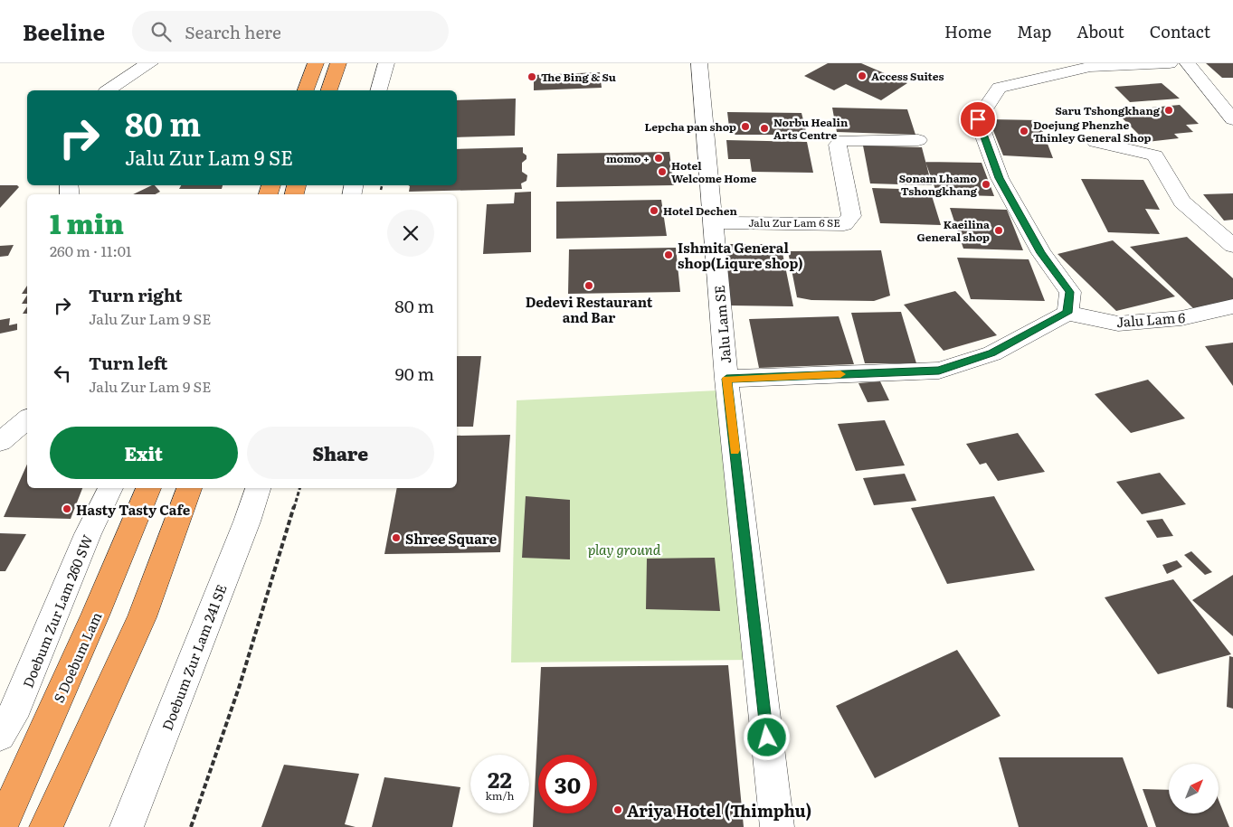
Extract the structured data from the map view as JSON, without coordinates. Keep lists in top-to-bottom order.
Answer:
{
  "streets": {
    "highway": ["S Doebum Lam"],
    "street": [
      "Jalu Zur Lam 6 SE",
      "Jalu Lam 6",
      "Jalu Lam SE",
      "Doebum Zur Lam 260 SW",
      "Doebum Zur Lam 241 SE"
    ]
  },
  "crossings": [
    ["Jalu Zur Lam 6 SE", "Jalu Lam SE"]
  ],
  "parks": ["play ground"],
  "places": [
    "Access Suites",
    "The Bing & Su",
    "Saru Tshongkhang",
    "Lepcha pan shop",
    "Norbu Healin Arts Centre",
    "Doejung Phenzhe Thinley General Shop",
    "momo +",
    "Hotel Welcome Home",
    "Sonam Lhamo Tshongkhang",
    "Hotel Dechen",
    "Kaeilina General shop",
    "Ishmita General shop(Liqure shop)",
    "Dedevi Restaurant and Bar",
    "Hasty Tasty Cafe",
    "Shree Square",
    "Ariya Hotel (Thimphu)"
  ],
  "north": "top right",
  "page": {
    "header": "Beeline",
    "search": "Search here",
    "nav": [
      "Home",
      "Map",
      "About",
      "Contact"
    ],
    "turn": ["80 m", "Jalu Zur Lam 9 SE"],
    "heading": ["1 min", "260 m · 11:01"],
    "list": [
      {
        "name": "Turn right",
        "note": "Jalu Zur Lam 9 SE",
        "value": "80 m"
      },
      {
        "name": "Turn left",
        "note": "Jalu Zur Lam 9 SE",
        "value": "90 m"
      }
    ],
    "buttons": ["Exit", "Share"],
    "speed": "22 km/h",
    "limit": "30"
  }
}
